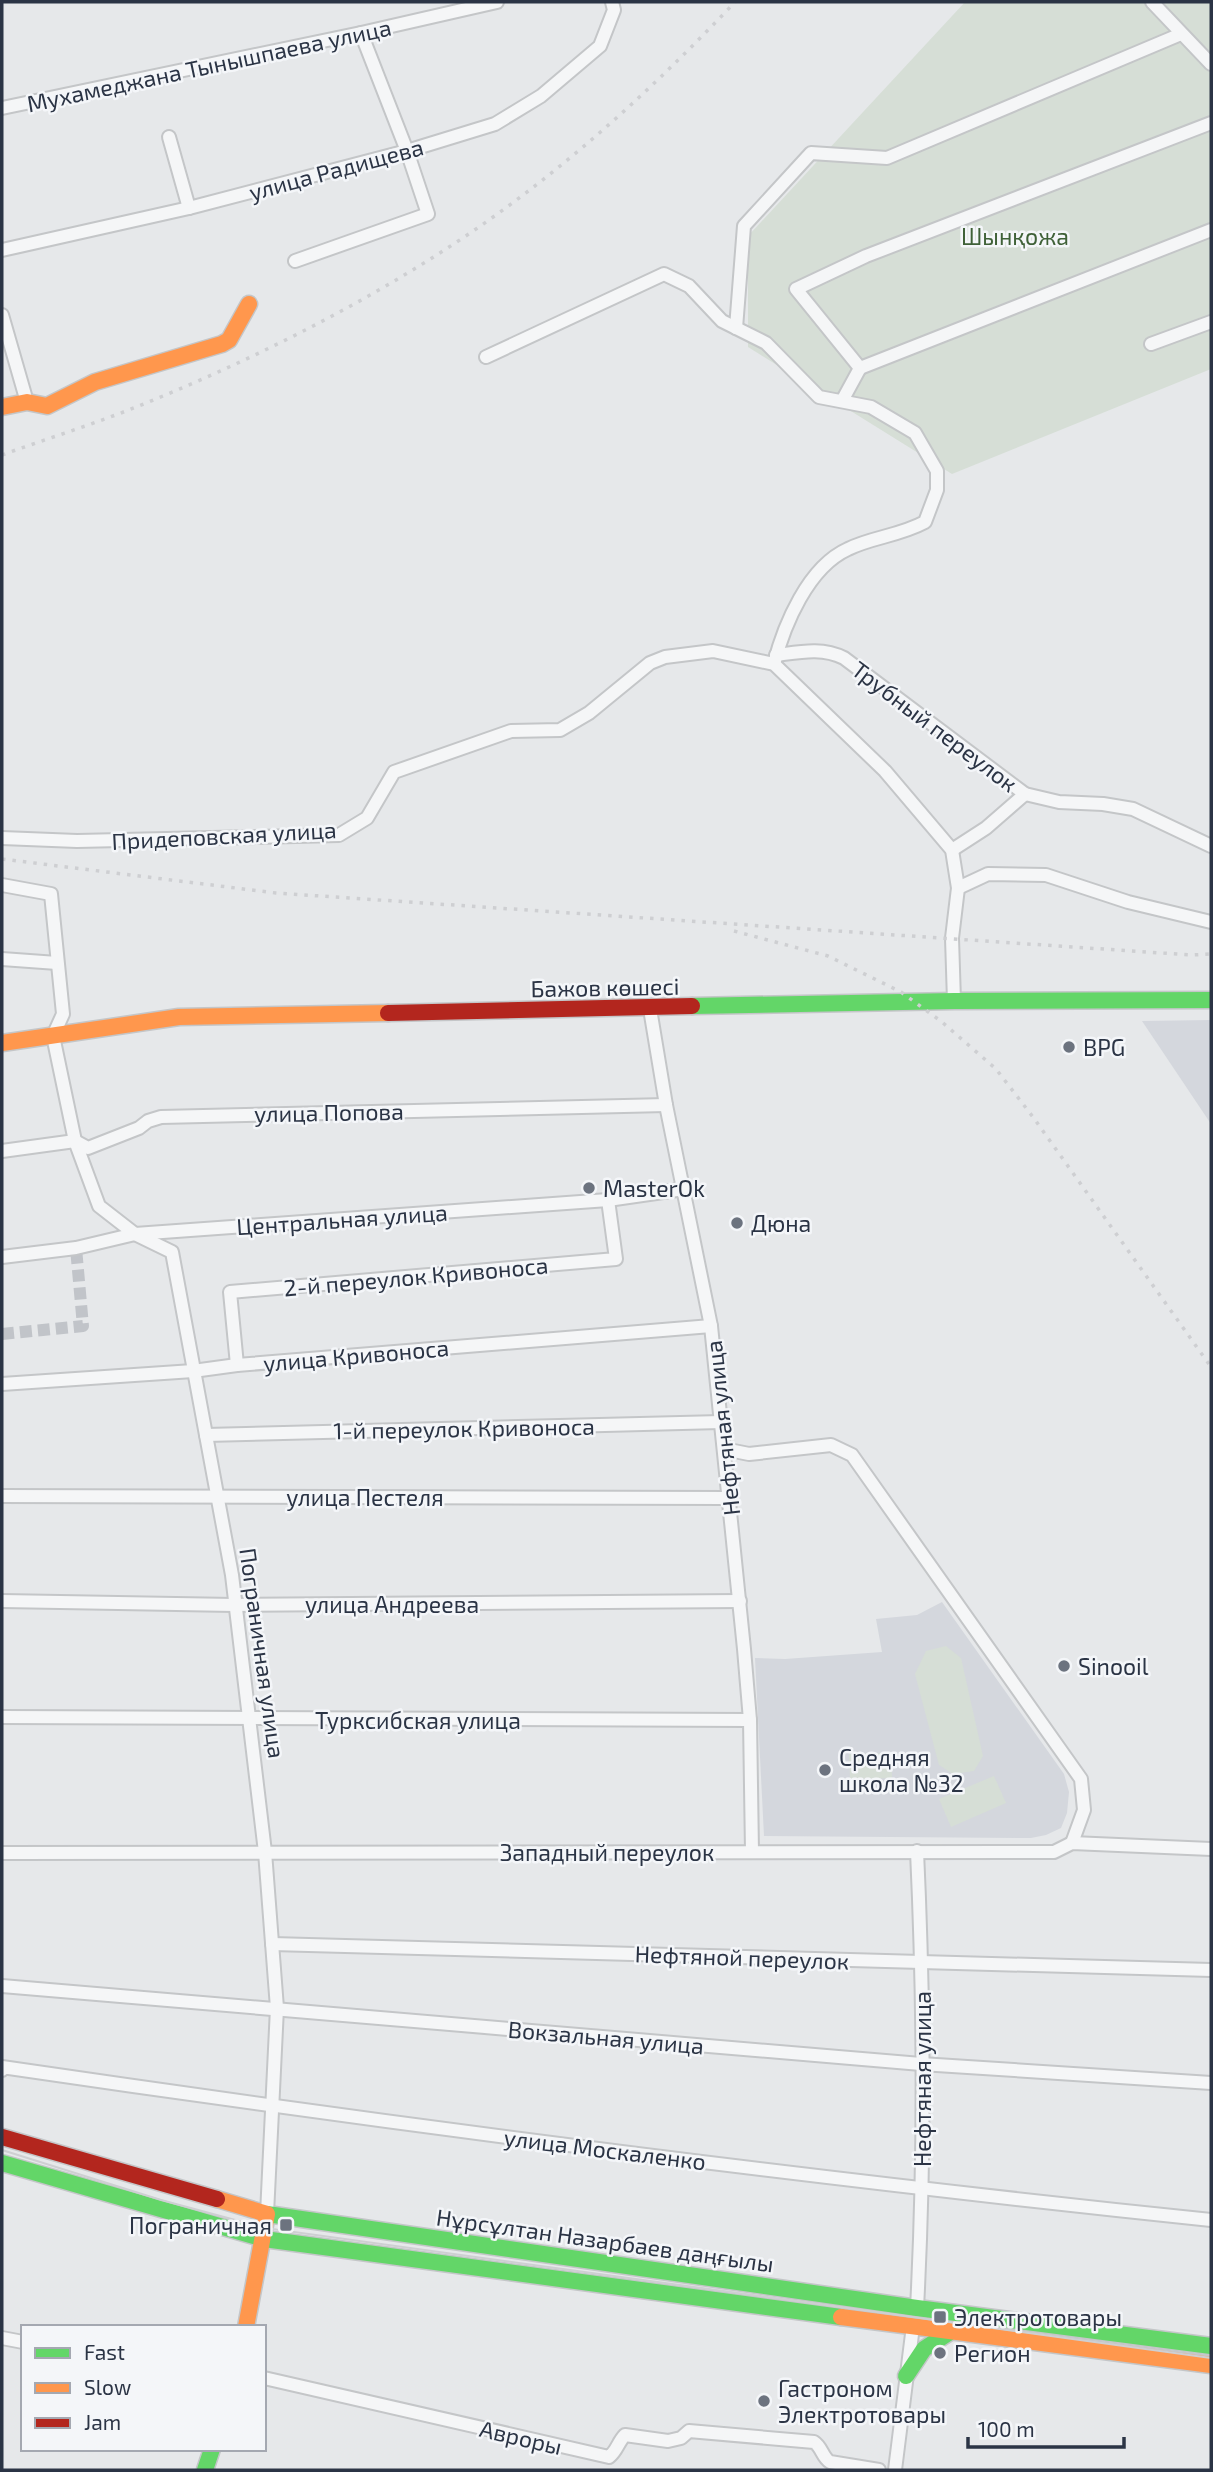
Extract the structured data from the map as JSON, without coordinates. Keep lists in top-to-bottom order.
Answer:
{
  "streets": {
    "main road": ["Бажов көшесі", "Пограничная улица", "Нұрсұлтан Назарбаев даңғылы"],
    "street": [
      "Мухамеджана Тынышпаева улица",
      "улица Радищева",
      "Трубный переулок",
      "Придеповская улица",
      "улица Попова",
      "Центральная улица",
      "2-й переулок Кривоноса",
      "улица Кривоноса",
      "1-й переулок Кривоноса",
      "Нефтяная улица",
      "улица Пестеля",
      "улица Андреева",
      "Турксибская улица",
      "Западный переулок",
      "Нефтяной переулок",
      "Вокзальная улица",
      "улица Москаленко",
      "Авроры"
    ]
  },
  "crossings": [
    ["Трубный переулок", "Придеповская улица"],
    ["Бажов көшесі", "Нефтяная улица"],
    ["Бажов көшесі", "Пограничная улица"],
    ["улица Попова", "Нефтяная улица"],
    ["улица Попова", "Пограничная улица"],
    ["Центральная улица", "2-й переулок Кривоноса"],
    ["Центральная улица", "Нефтяная улица"],
    ["Центральная улица", "Пограничная улица"],
    ["2-й переулок Кривоноса", "улица Кривоноса"],
    ["улица Кривоноса", "Нефтяная улица"],
    ["улица Кривоноса", "Пограничная улица"],
    ["1-й переулок Кривоноса", "Нефтяная улица"],
    ["1-й переулок Кривоноса", "Пограничная улица"],
    ["Нефтяная улица", "улица Пестеля"],
    ["Нефтяная улица", "улица Андреева"],
    ["Нефтяная улица", "Турксибская улица"],
    ["Нефтяная улица", "Западный переулок"],
    ["Нефтяная улица", "Нефтяной переулок"],
    ["Нефтяная улица", "Вокзальная улица"],
    ["Нефтяная улица", "улица Москаленко"],
    ["Нефтяная улица", "Нұрсұлтан Назарбаев даңғылы"],
    ["улица Пестеля", "Пограничная улица"],
    ["улица Андреева", "Пограничная улица"],
    ["Пограничная улица", "Турксибская улица"],
    ["Пограничная улица", "Западный переулок"],
    ["Пограничная улица", "Нефтяной переулок"],
    ["Пограничная улица", "Вокзальная улица"],
    ["Пограничная улица", "улица Москаленко"],
    ["Пограничная улица", "Нұрсұлтан Назарбаев даңғылы"]
  ],
  "parks": ["Шынқожа"],
  "places": {
    "other": [
      "BPG",
      "MasterOk",
      "Дюна",
      "Sinooil",
      "Средняя школа №32",
      "Регион",
      "Гастроном Электротовары"
    ],
    "transit": ["Пограничная", "Электротовары"]
  },
  "legend": ["Fast", "Slow", "Jam"],
  "scale_bar": "100 m"
}
